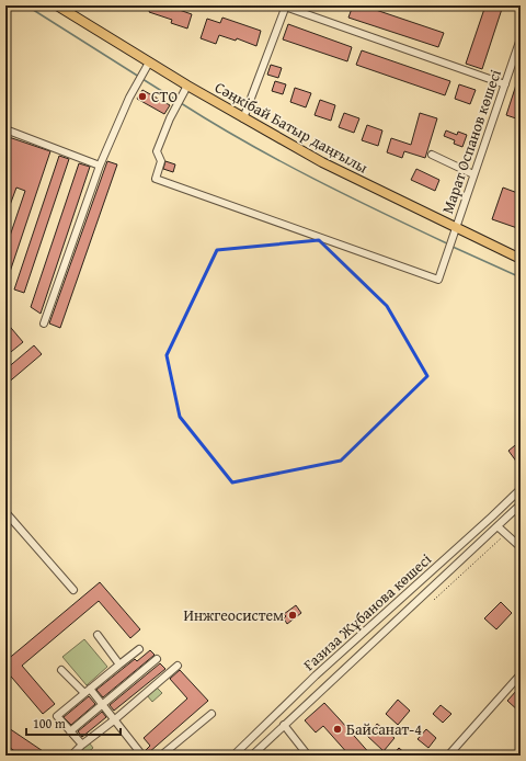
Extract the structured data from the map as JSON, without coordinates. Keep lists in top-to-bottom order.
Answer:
{
  "streets": {
    "main road": ["Сәңкібай Батыр даңғылы"],
    "street": ["Марат Оспанов көшесі", "Ғазиза Жұбанова көшесі"]
  },
  "crossings": [
    ["Сәңкібай Батыр даңғылы", "Марат Оспанов көшесі"]
  ],
  "places": ["СТО", "Инжгеосистем", "Байсанат-4"],
  "scale_bar": "100 m"
}
